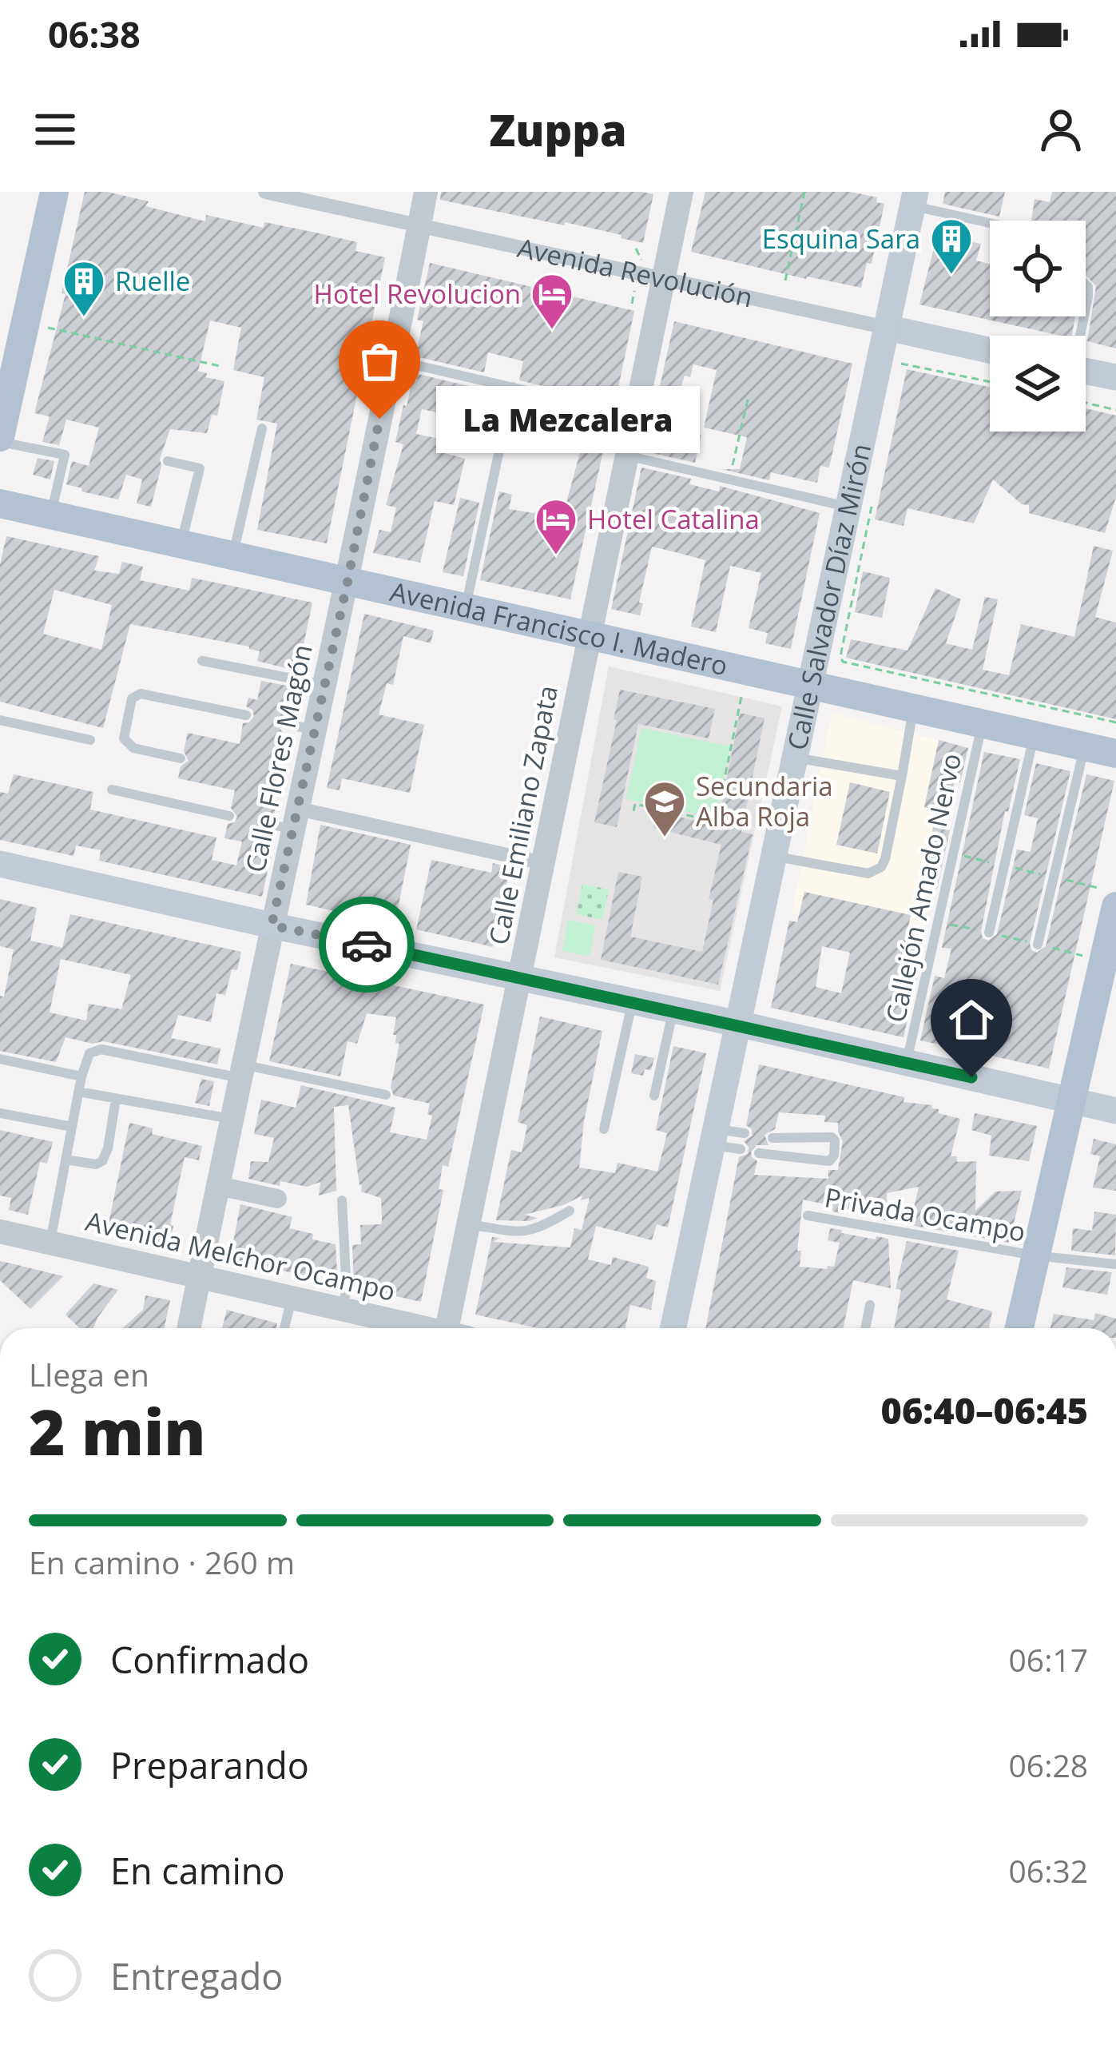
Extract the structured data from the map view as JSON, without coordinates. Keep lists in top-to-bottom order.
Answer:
{
  "streets": {
    "main road": ["Avenida Revolución", "Calle Salvador Díaz Mirón", "Avenida Francisco I. Madero"],
    "street": ["Calle Flores Magón", "Calle Emiliano Zapata", "Avenida Melchor Ocampo"],
    "lane": ["Callejón Amado Nervo", "Privada Ocampo"]
  },
  "crossings": [
    ["Avenida Revolución", "Calle Salvador Díaz Mirón"],
    ["Avenida Revolución", "Calle Flores Magón"],
    ["Avenida Revolución", "Calle Emiliano Zapata"],
    ["Calle Salvador Díaz Mirón", "Avenida Francisco I. Madero"],
    ["Avenida Francisco I. Madero", "Calle Flores Magón"],
    ["Avenida Francisco I. Madero", "Calle Emiliano Zapata"],
    ["Avenida Francisco I. Madero", "Callejón Amado Nervo"],
    ["Calle Flores Magón", "Avenida Melchor Ocampo"]
  ],
  "places": {
    "building": ["Esquina Sara", "Ruelle"],
    "hotel": ["Hotel Revolucion", "Hotel Catalina"],
    "other": ["La Mezcalera"],
    "school or university": ["Secundaria Alba Roja"]
  },
  "page": {
    "status": "06:38",
    "header": "Zuppa",
    "bubble": "La Mezcalera",
    "heading": ["2 min", "Llega en", "06:40–06:45"],
    "bar": "En camino · 260 m",
    "list": [
      ["Confirmado", "06:17"],
      ["Preparando", "06:28"],
      ["En camino", "06:32"],
      "Entregado"
    ]
  }
}
